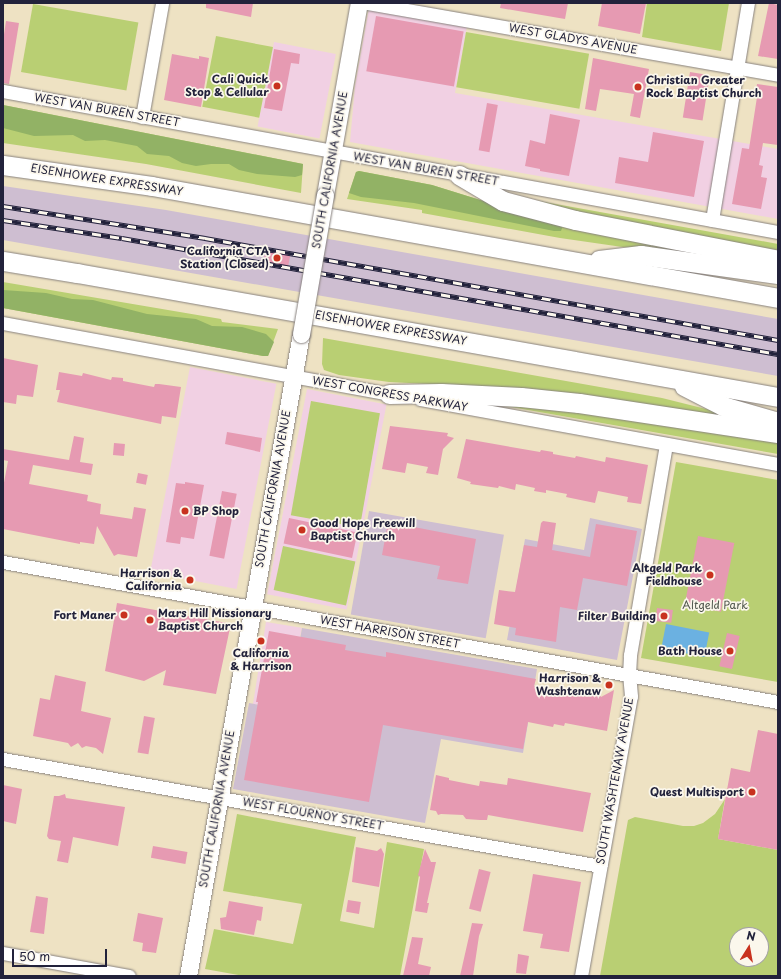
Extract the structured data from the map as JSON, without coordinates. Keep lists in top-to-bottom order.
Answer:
{
  "streets": {
    "highway": ["EISENHOWER EXPRESSWAY"],
    "main road": ["SOUTH CALIFORNIA AVENUE"],
    "street": [
      "WEST GLADYS AVENUE",
      "WEST VAN BUREN STREET",
      "WEST CONGRESS PARKWAY",
      "WEST HARRISON STREET",
      "SOUTH WASHTENAW AVENUE",
      "WEST FLOURNOY STREET"
    ]
  },
  "crossings": [
    ["WEST VAN BUREN STREET", "SOUTH CALIFORNIA AVENUE"],
    ["SOUTH CALIFORNIA AVENUE", "WEST CONGRESS PARKWAY"],
    ["SOUTH CALIFORNIA AVENUE", "WEST HARRISON STREET"],
    ["SOUTH CALIFORNIA AVENUE", "WEST FLOURNOY STREET"],
    ["WEST CONGRESS PARKWAY", "SOUTH WASHTENAW AVENUE"],
    ["WEST HARRISON STREET", "SOUTH WASHTENAW AVENUE"],
    ["SOUTH WASHTENAW AVENUE", "WEST FLOURNOY STREET"]
  ],
  "parks": ["Altgeld Park"],
  "places": [
    "Cali Quick Stop & Cellular",
    "Christian Greater Rock Baptist Church",
    "California CTA Station (Closed)",
    "BP Shop",
    "Good Hope Freewill Baptist Church",
    "Altgeld Park Fieldhouse",
    "Harrison & California",
    "Fort Maner",
    "Filter Building",
    "Mars Hill Missionary Baptist Church",
    "California & Harrison",
    "Bath House",
    "Harrison & Washtenaw",
    "Quest Multisport"
  ],
  "scale_bar": "50 m",
  "north": "top"
}
